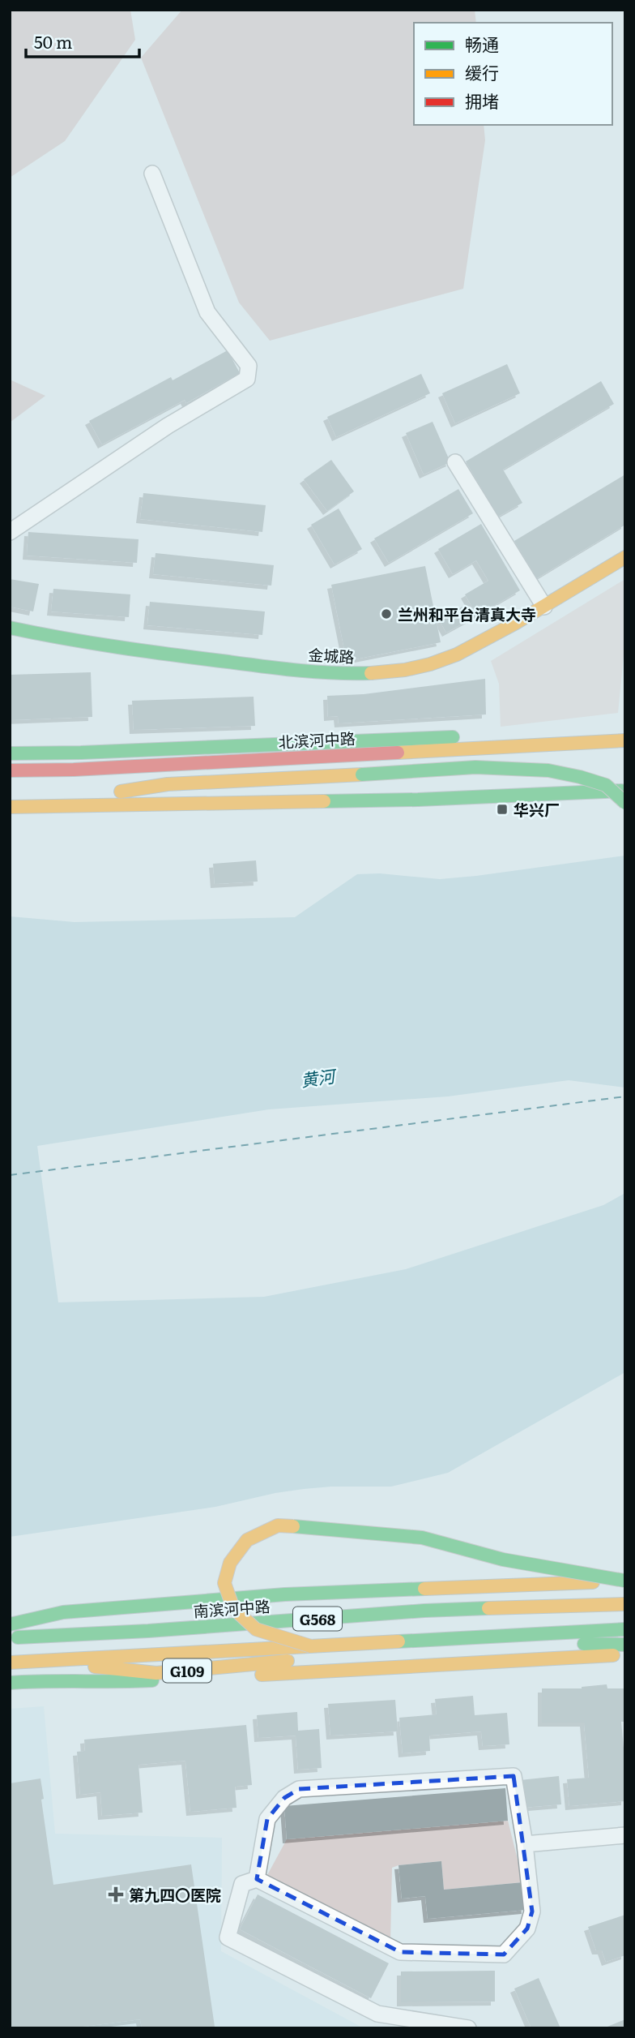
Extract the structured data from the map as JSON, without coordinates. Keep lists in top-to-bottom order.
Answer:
{
  "streets": {
    "main road": [
      "金城路",
      "北滨河中路",
      "南滨河中路",
      "G568",
      "G109"
    ]
  },
  "crossings": [
    ["G568", "G109"]
  ],
  "water": ["黄河"],
  "places": {
    "other": ["兰州和平台清真大寺"],
    "transit": ["华兴厂"],
    "health": ["第九四〇医院"]
  },
  "legend": ["畅通", "缓行", "拥堵"],
  "scale_bar": "50 m"
}
